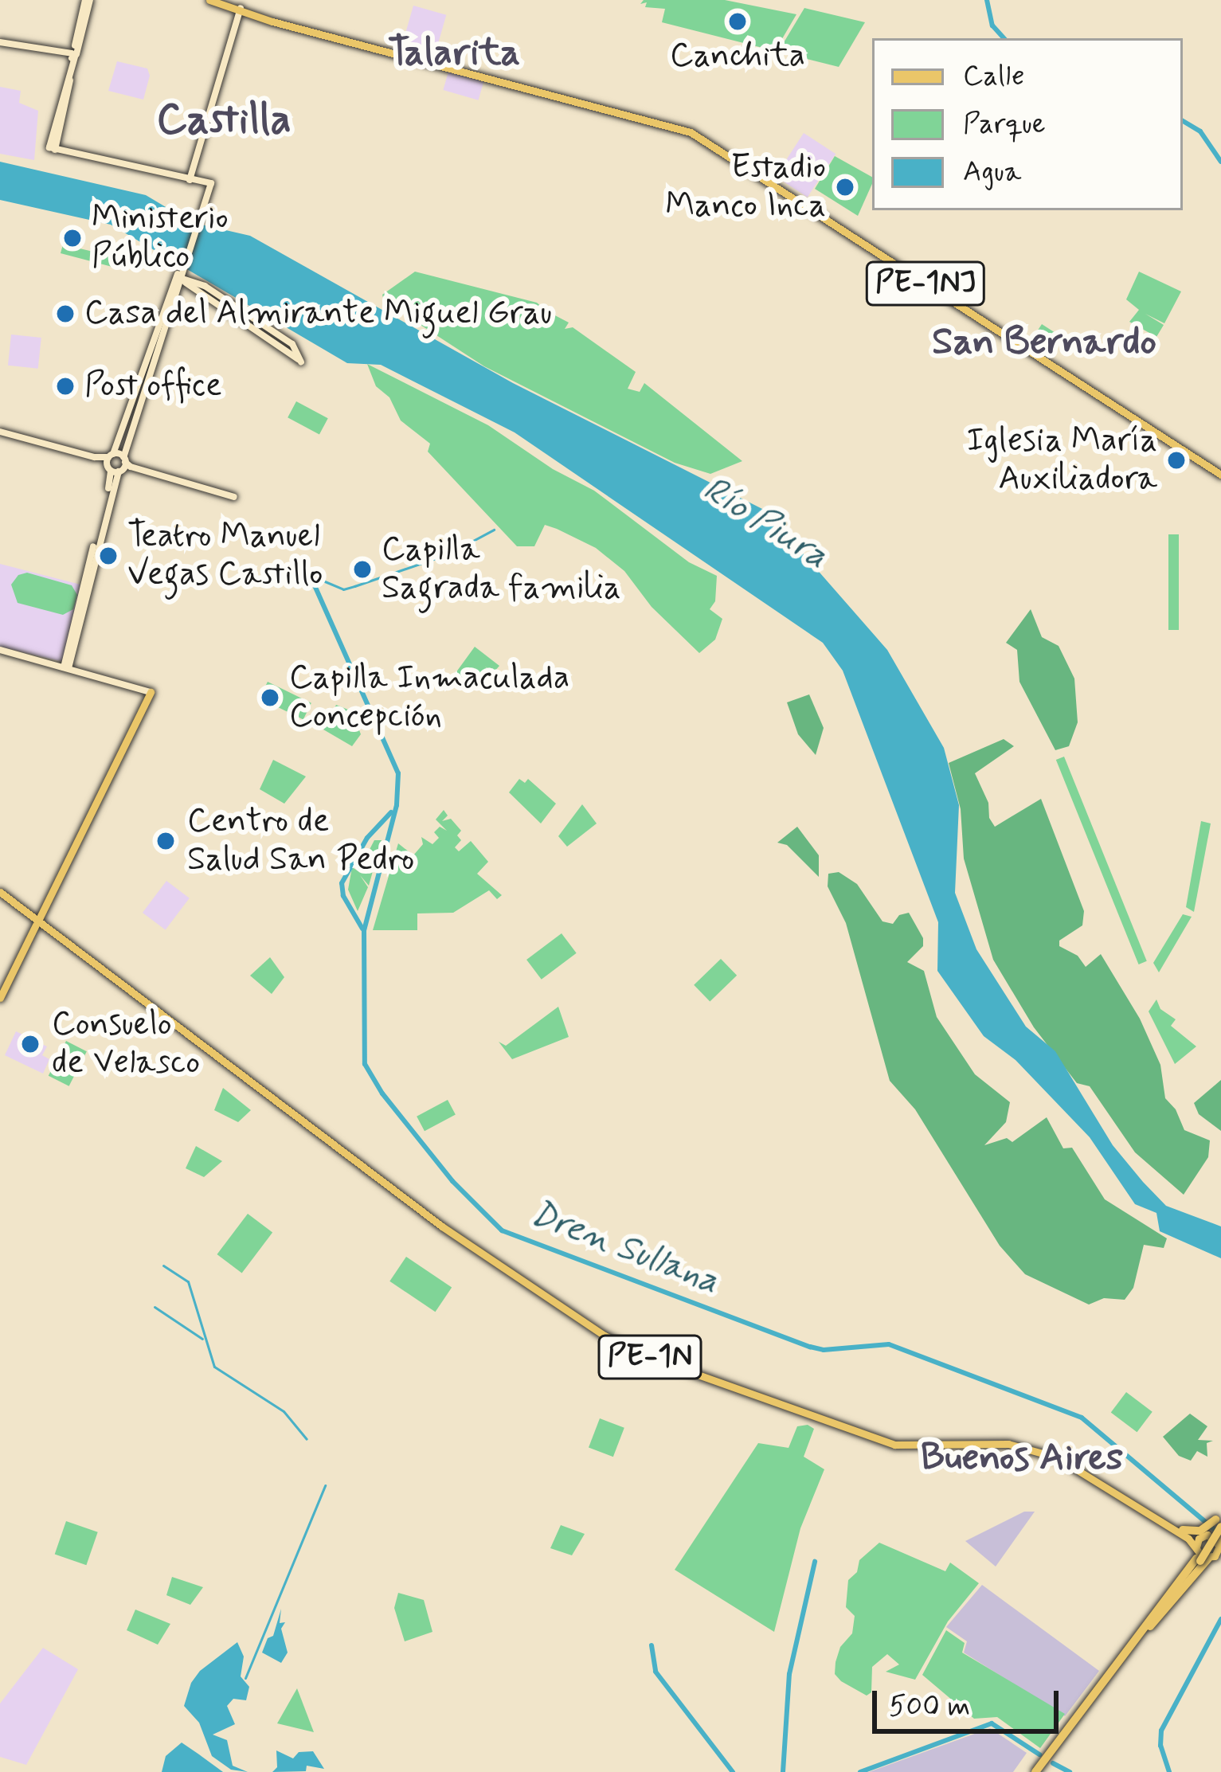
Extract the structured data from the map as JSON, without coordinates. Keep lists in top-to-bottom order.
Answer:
{
  "streets": {
    "main road": ["PE-1NJ", "PE-1N"]
  },
  "districts": [
    "Talarita",
    "Castilla",
    "San Bernardo",
    "Buenos Aires"
  ],
  "water": ["Río Piura", "Dren Sullana"],
  "places": [
    "Canchita",
    "Estadio Manco Inca",
    "Ministerio Público",
    "Casa del Almirante Miguel Grau",
    "Post office",
    "Iglesia María Auxiliadora",
    "Teatro Manuel Vegas Castillo",
    "Capilla Sagrada familia",
    "Capilla Inmaculada Concepción",
    "Centro de Salud San Pedro",
    "Consuelo de Velasco"
  ],
  "legend": ["Calle", "Parque", "Agua"],
  "scale_bar": "500 m"
}
